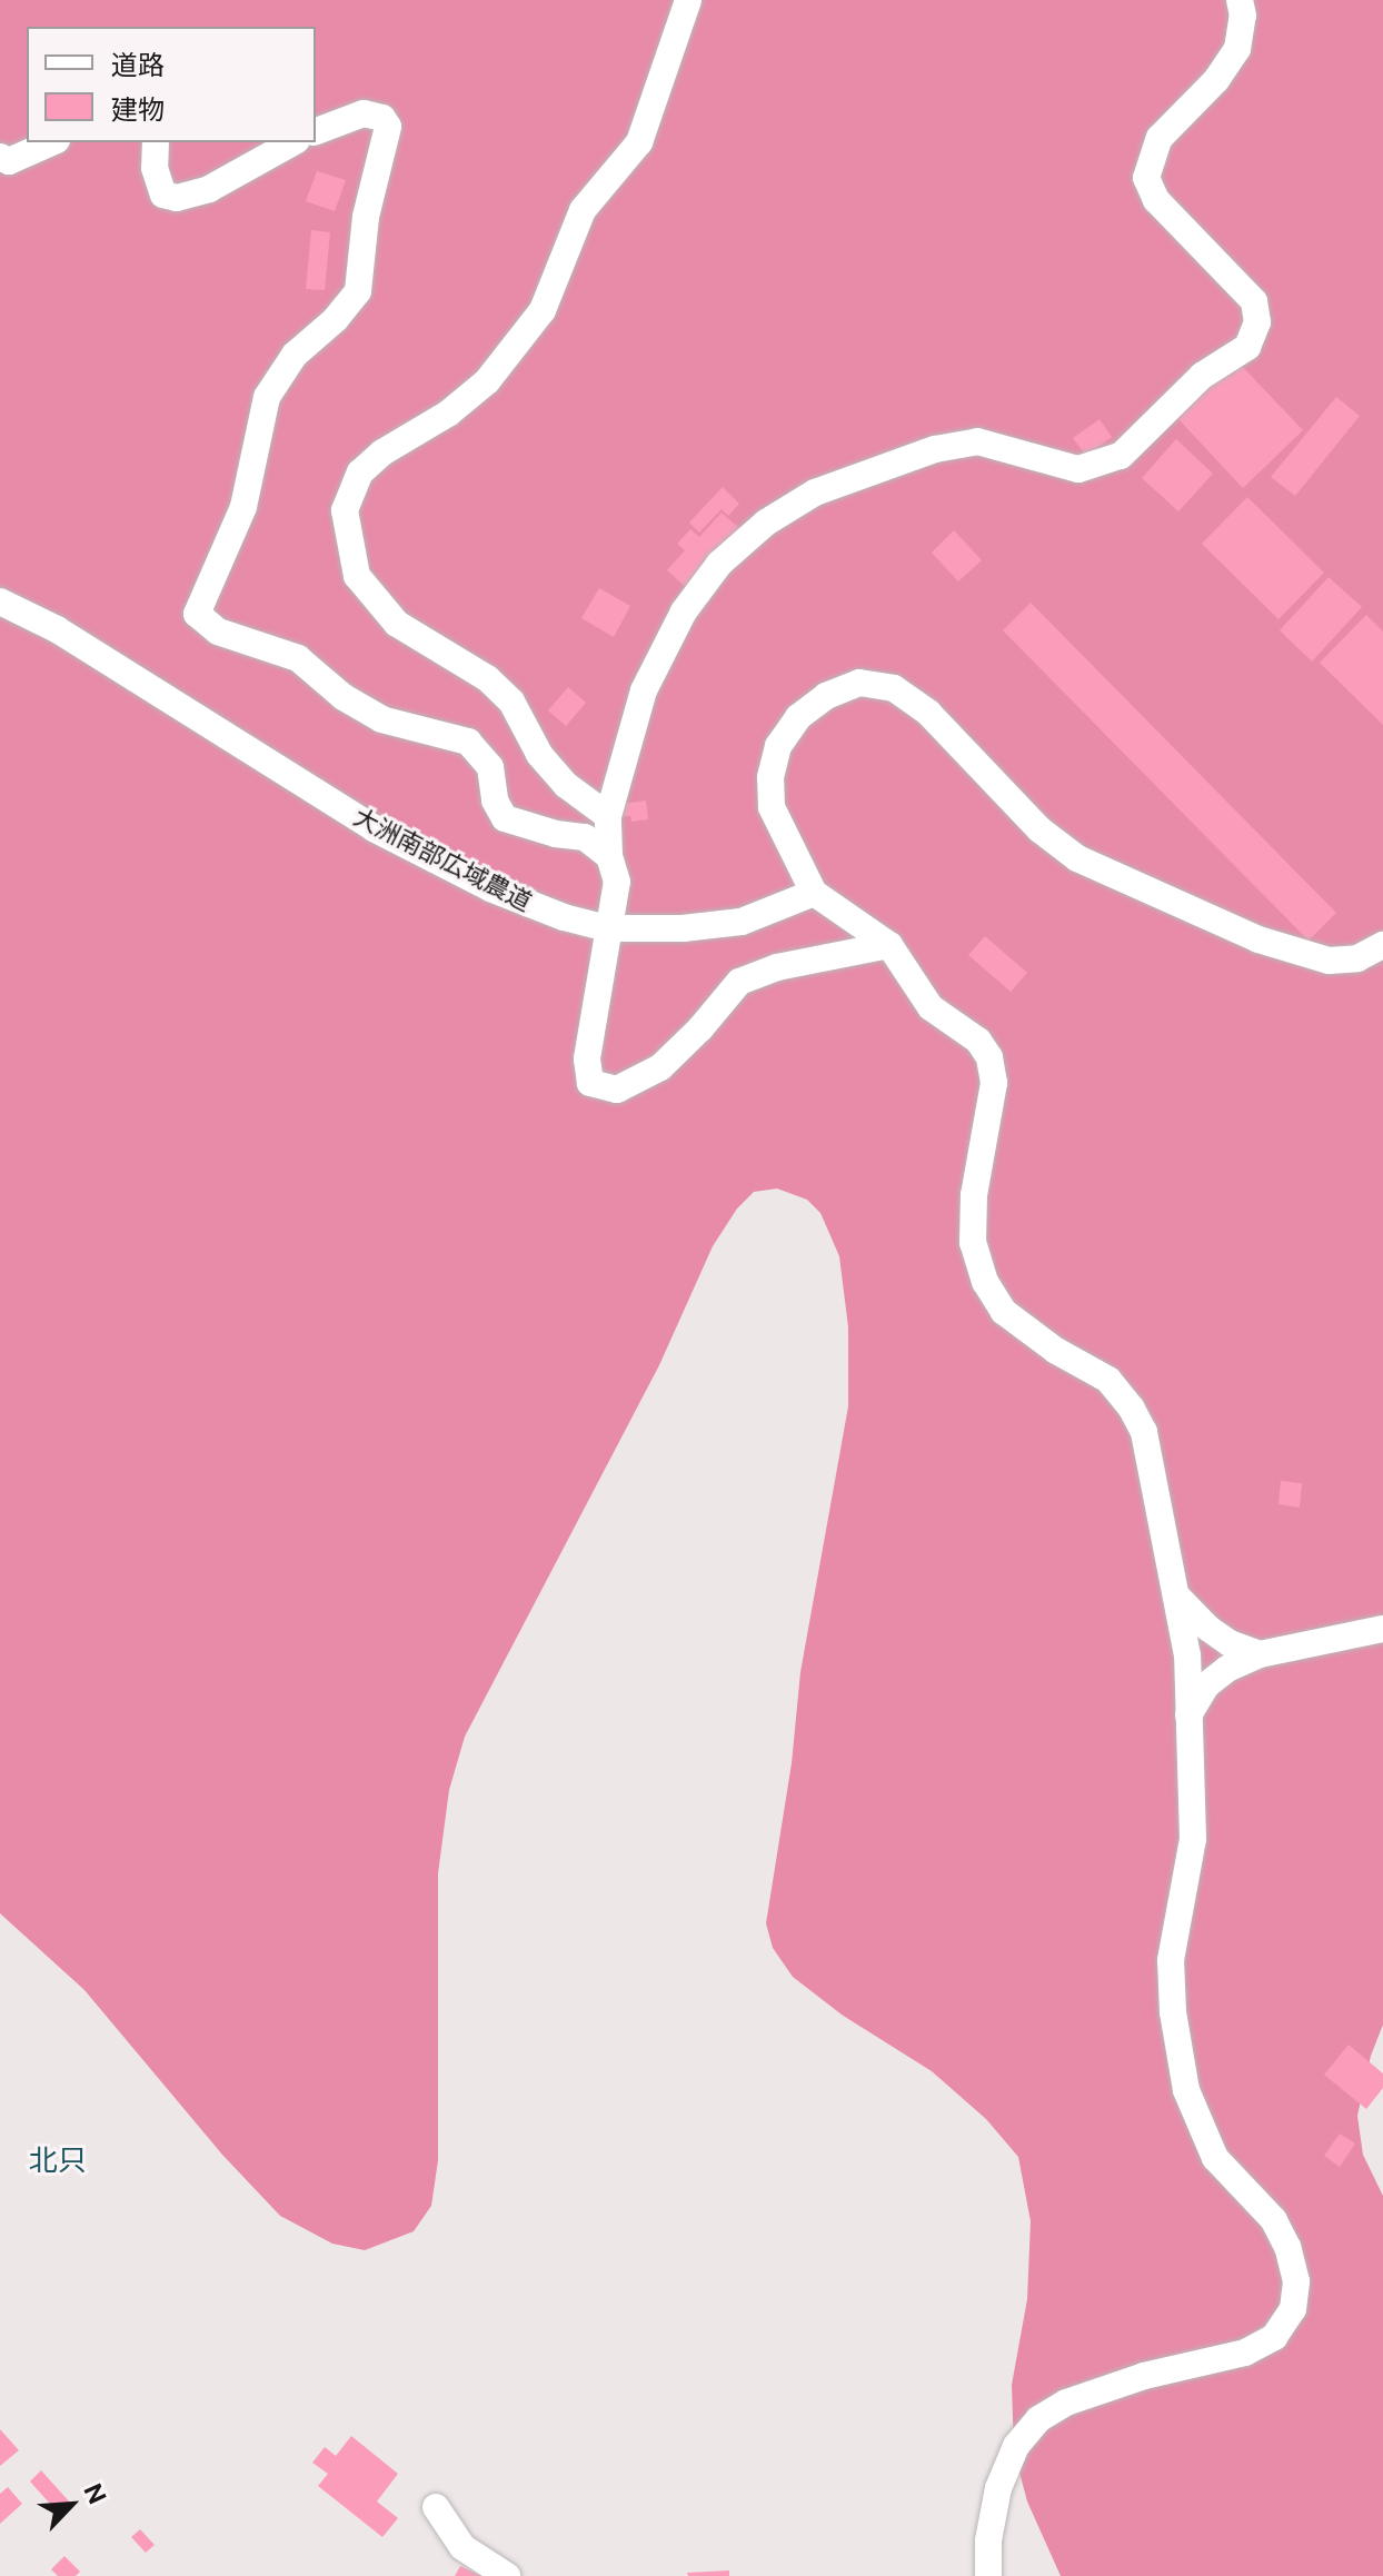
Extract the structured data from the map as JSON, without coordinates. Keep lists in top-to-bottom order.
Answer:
{
  "streets": {
    "street": ["大洲南部広域農道"]
  },
  "districts": ["北只"],
  "legend": ["道路", "建物"],
  "north": "top right"
}
